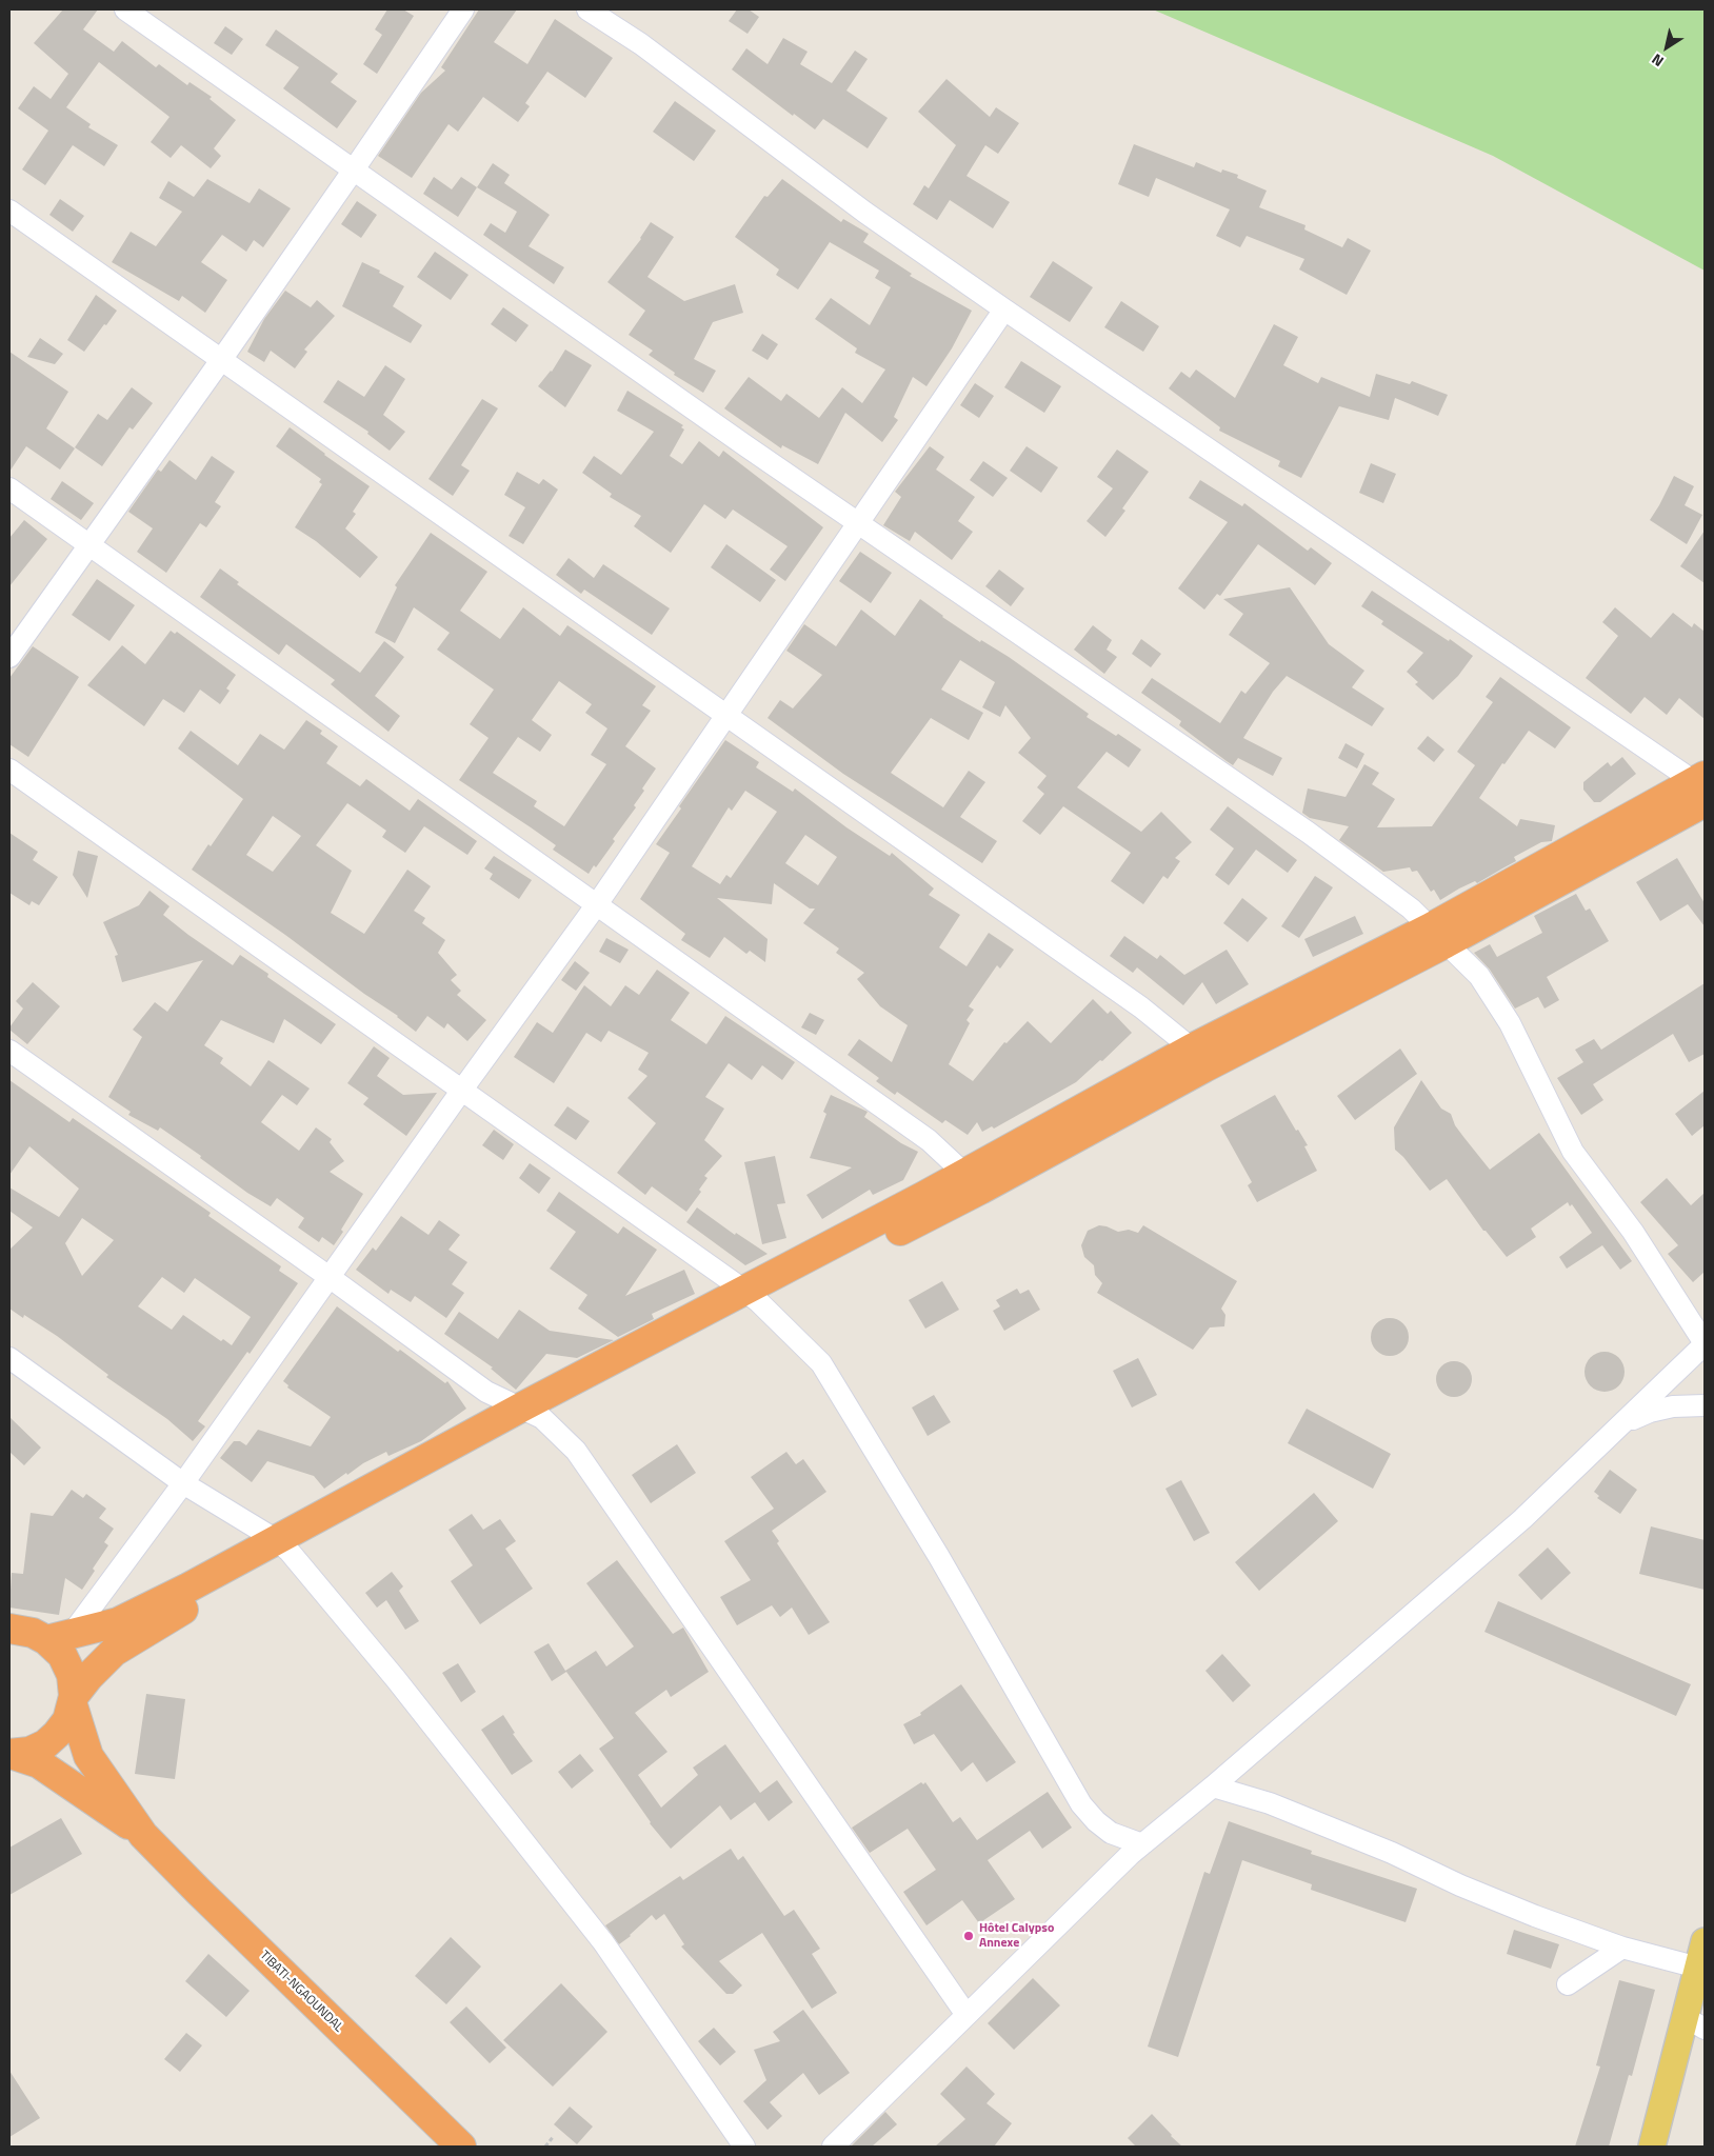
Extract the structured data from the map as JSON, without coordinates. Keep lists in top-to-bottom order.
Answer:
{
  "streets": {
    "highway": ["TIBATI-NGAOUNDAL"]
  },
  "places": ["Hôtel Calypso Annexe"],
  "north": "bottom left"
}
